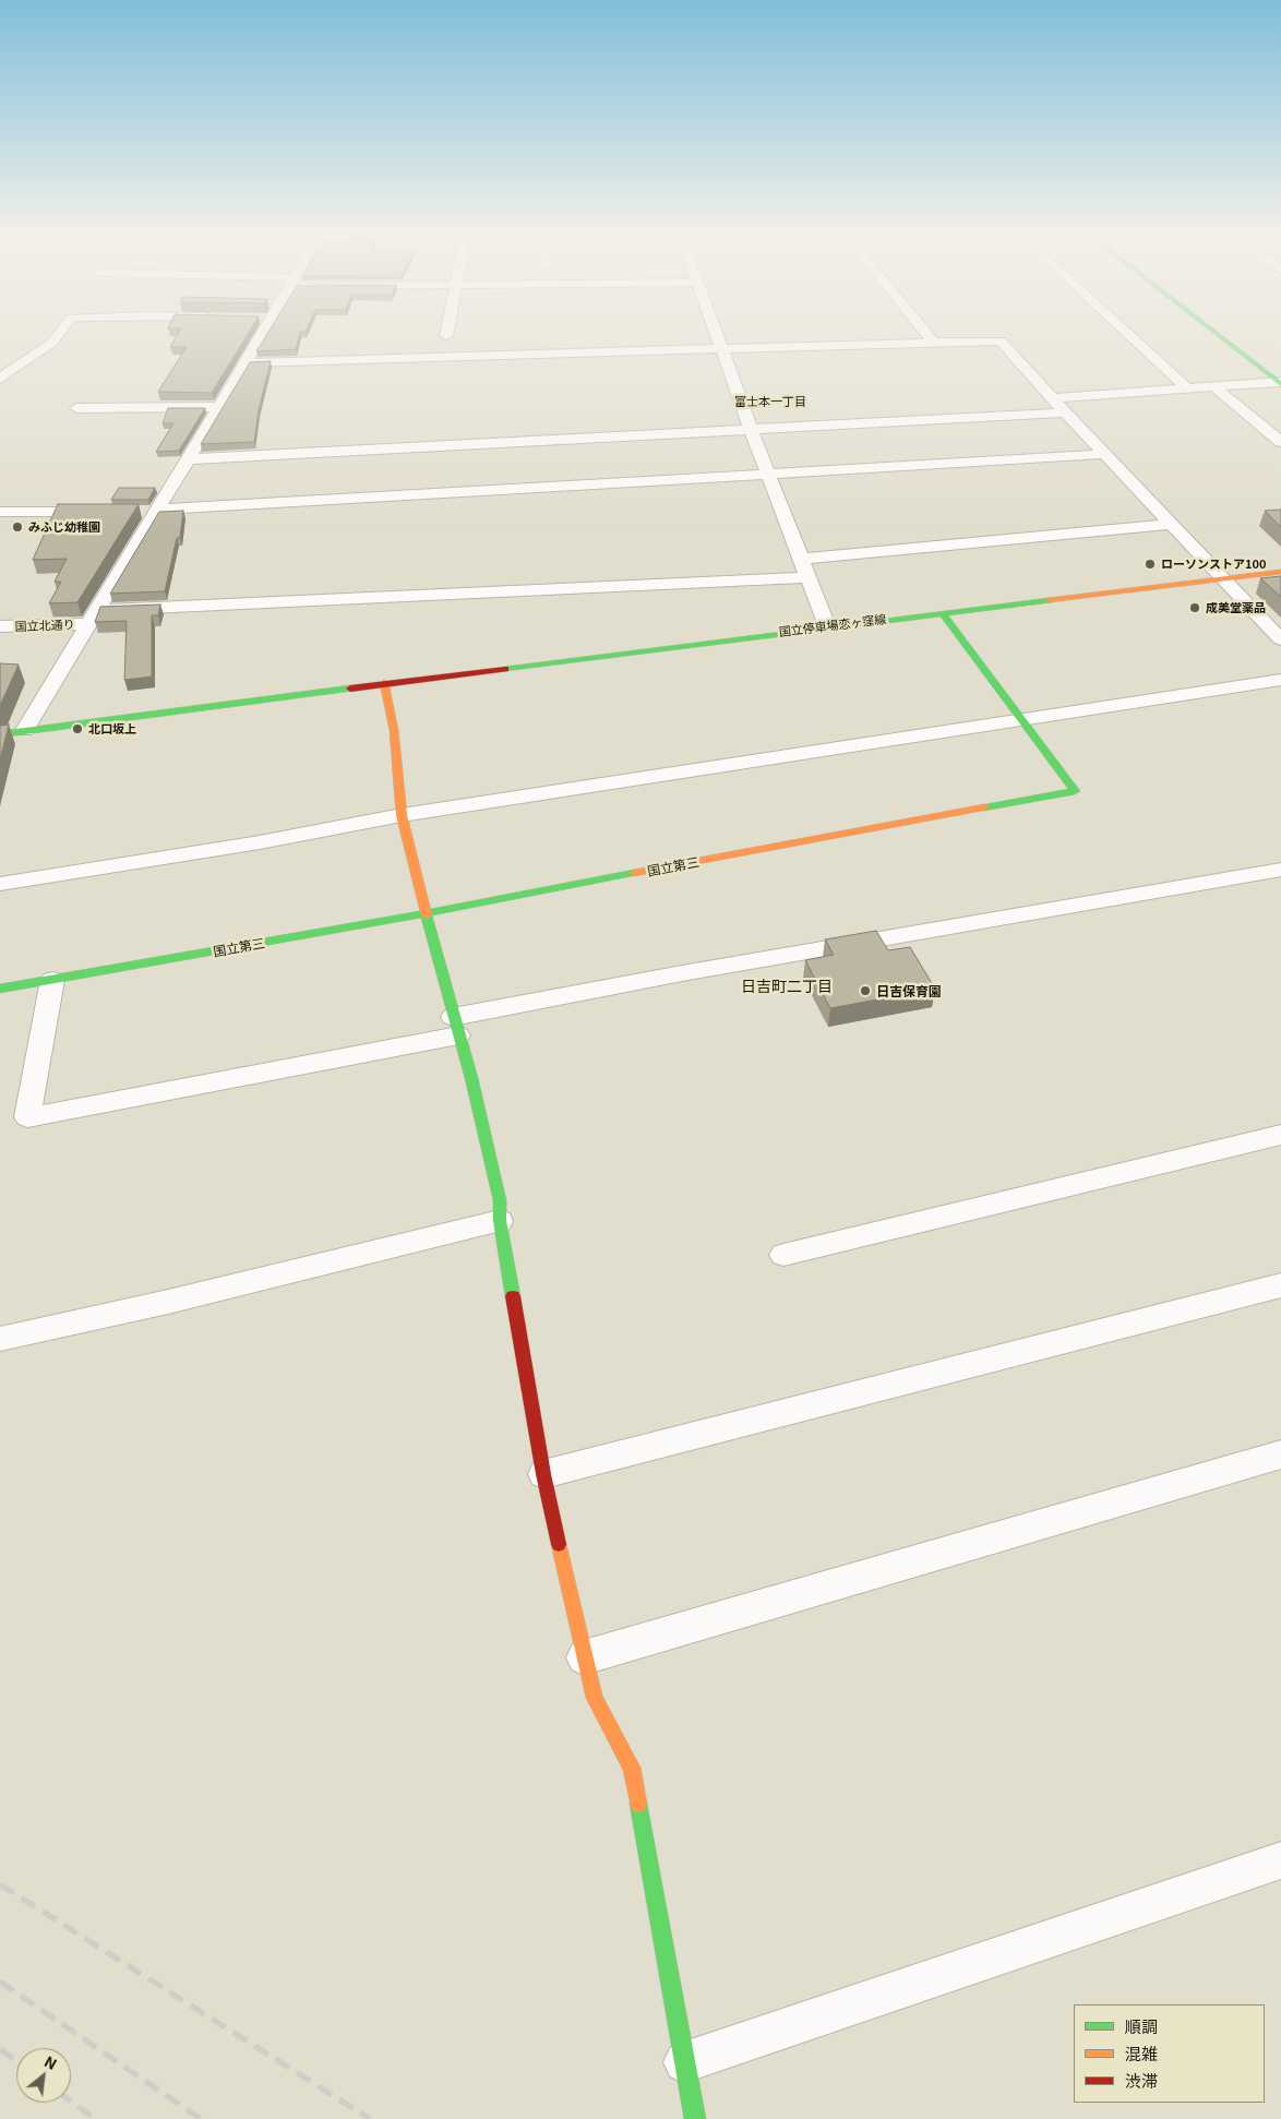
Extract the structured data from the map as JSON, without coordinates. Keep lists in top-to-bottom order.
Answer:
{
  "streets": {
    "street": ["国立北通り", "国立停車場恋ヶ窪線", "国立第三"]
  },
  "crossings": [
    ["国立停車場恋ヶ窪線", "国立第三"]
  ],
  "districts": ["富士本一丁目", "日吉町二丁目"],
  "places": [
    "みふじ幼稚園",
    "ローソンストア100",
    "成美堂薬品",
    "北口坂上",
    "日吉保育園"
  ],
  "legend": ["順調", "混雑", "渋滞"],
  "north": "top right"
}
